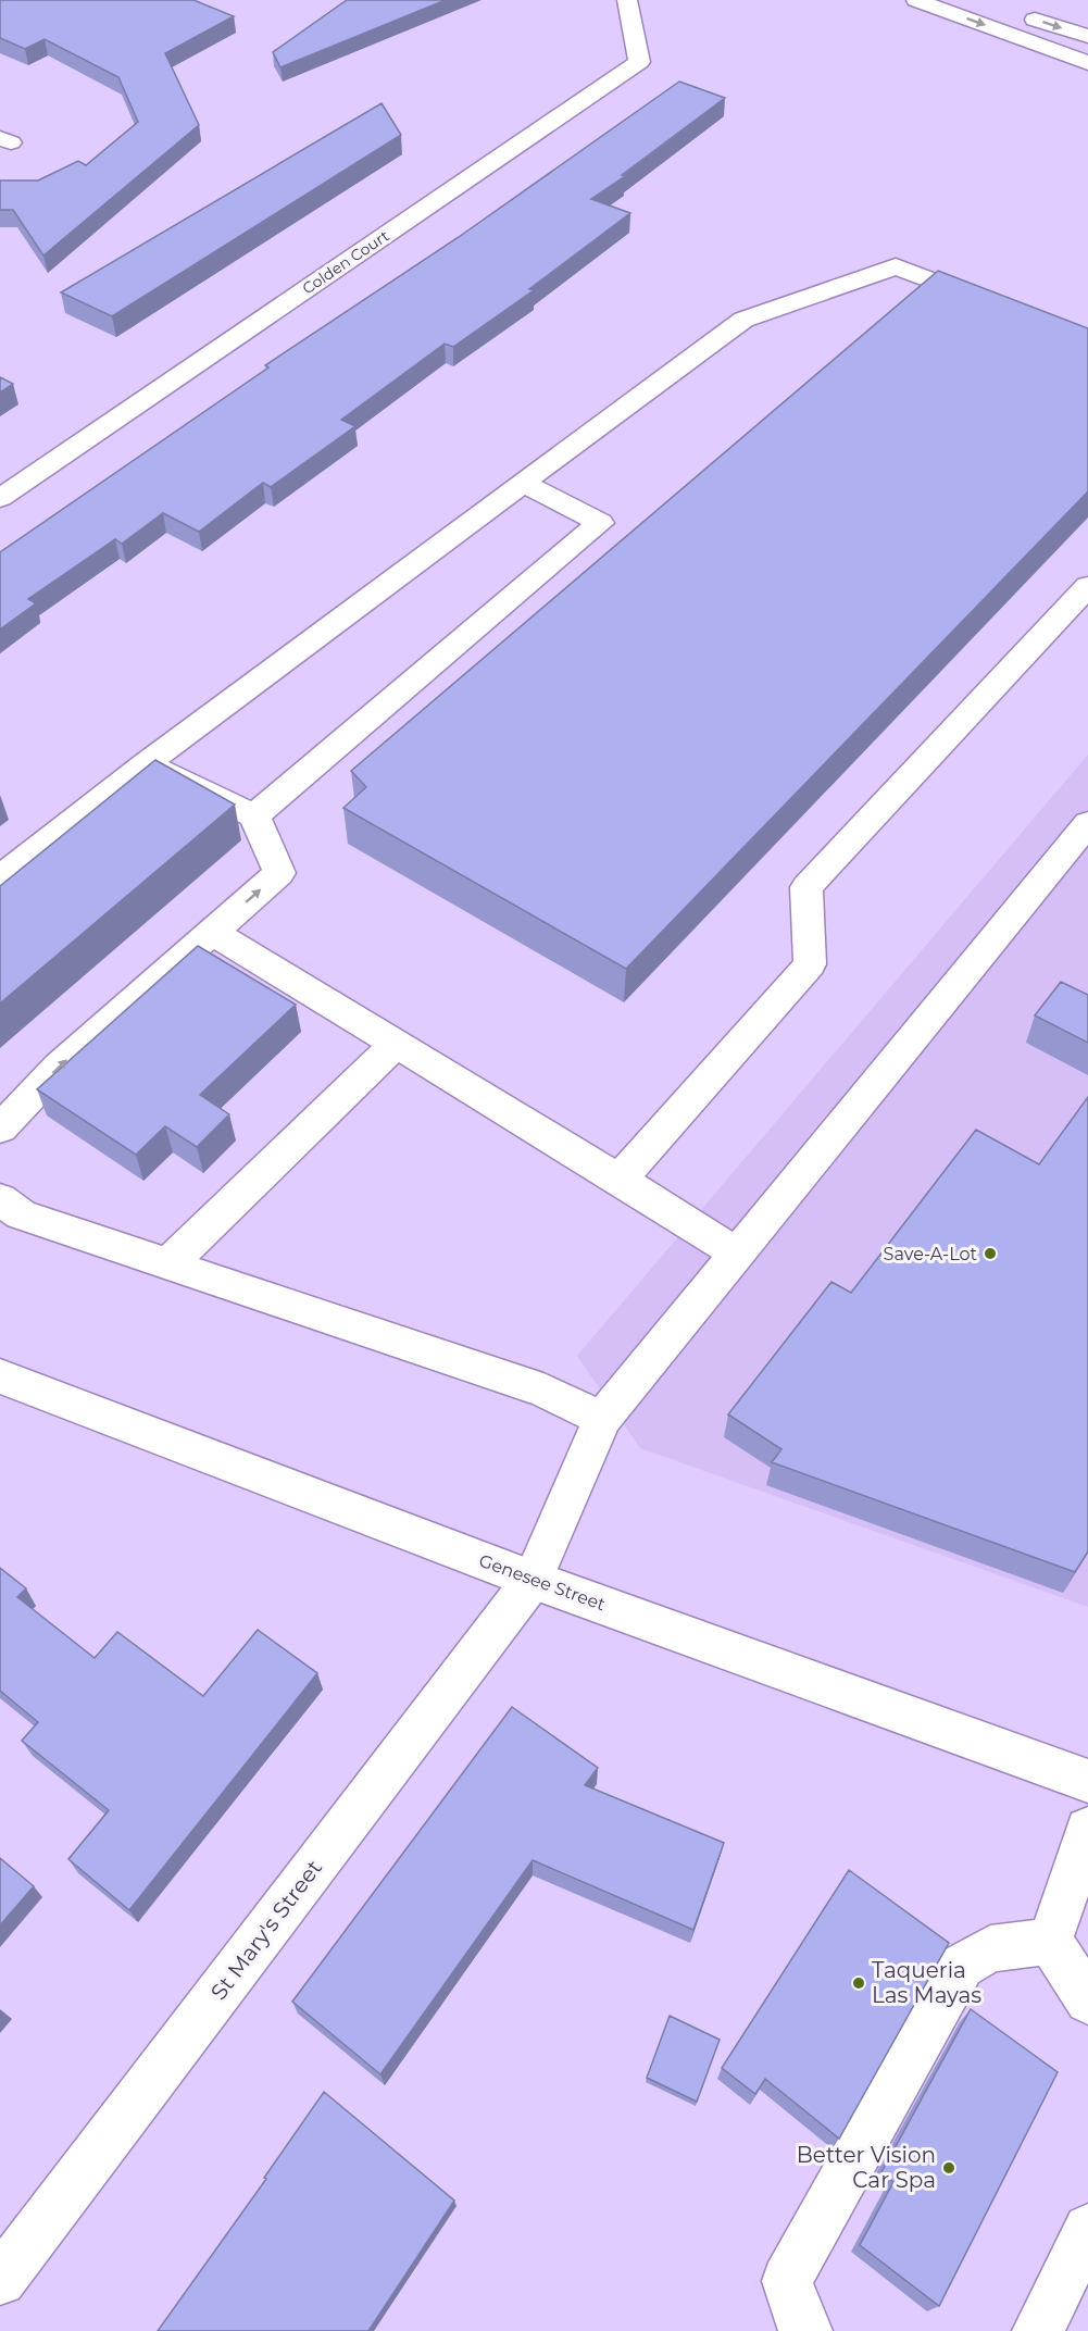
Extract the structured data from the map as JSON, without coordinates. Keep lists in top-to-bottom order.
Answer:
{
  "streets": {
    "main road": ["Colden Court", "Genesee Street", "St Mary's Street"]
  },
  "crossings": [
    ["Genesee Street", "St Mary's Street"]
  ],
  "places": ["Save-A-Lot", "Taqueria Las Mayas", "Better Vision Car Spa"]
}
